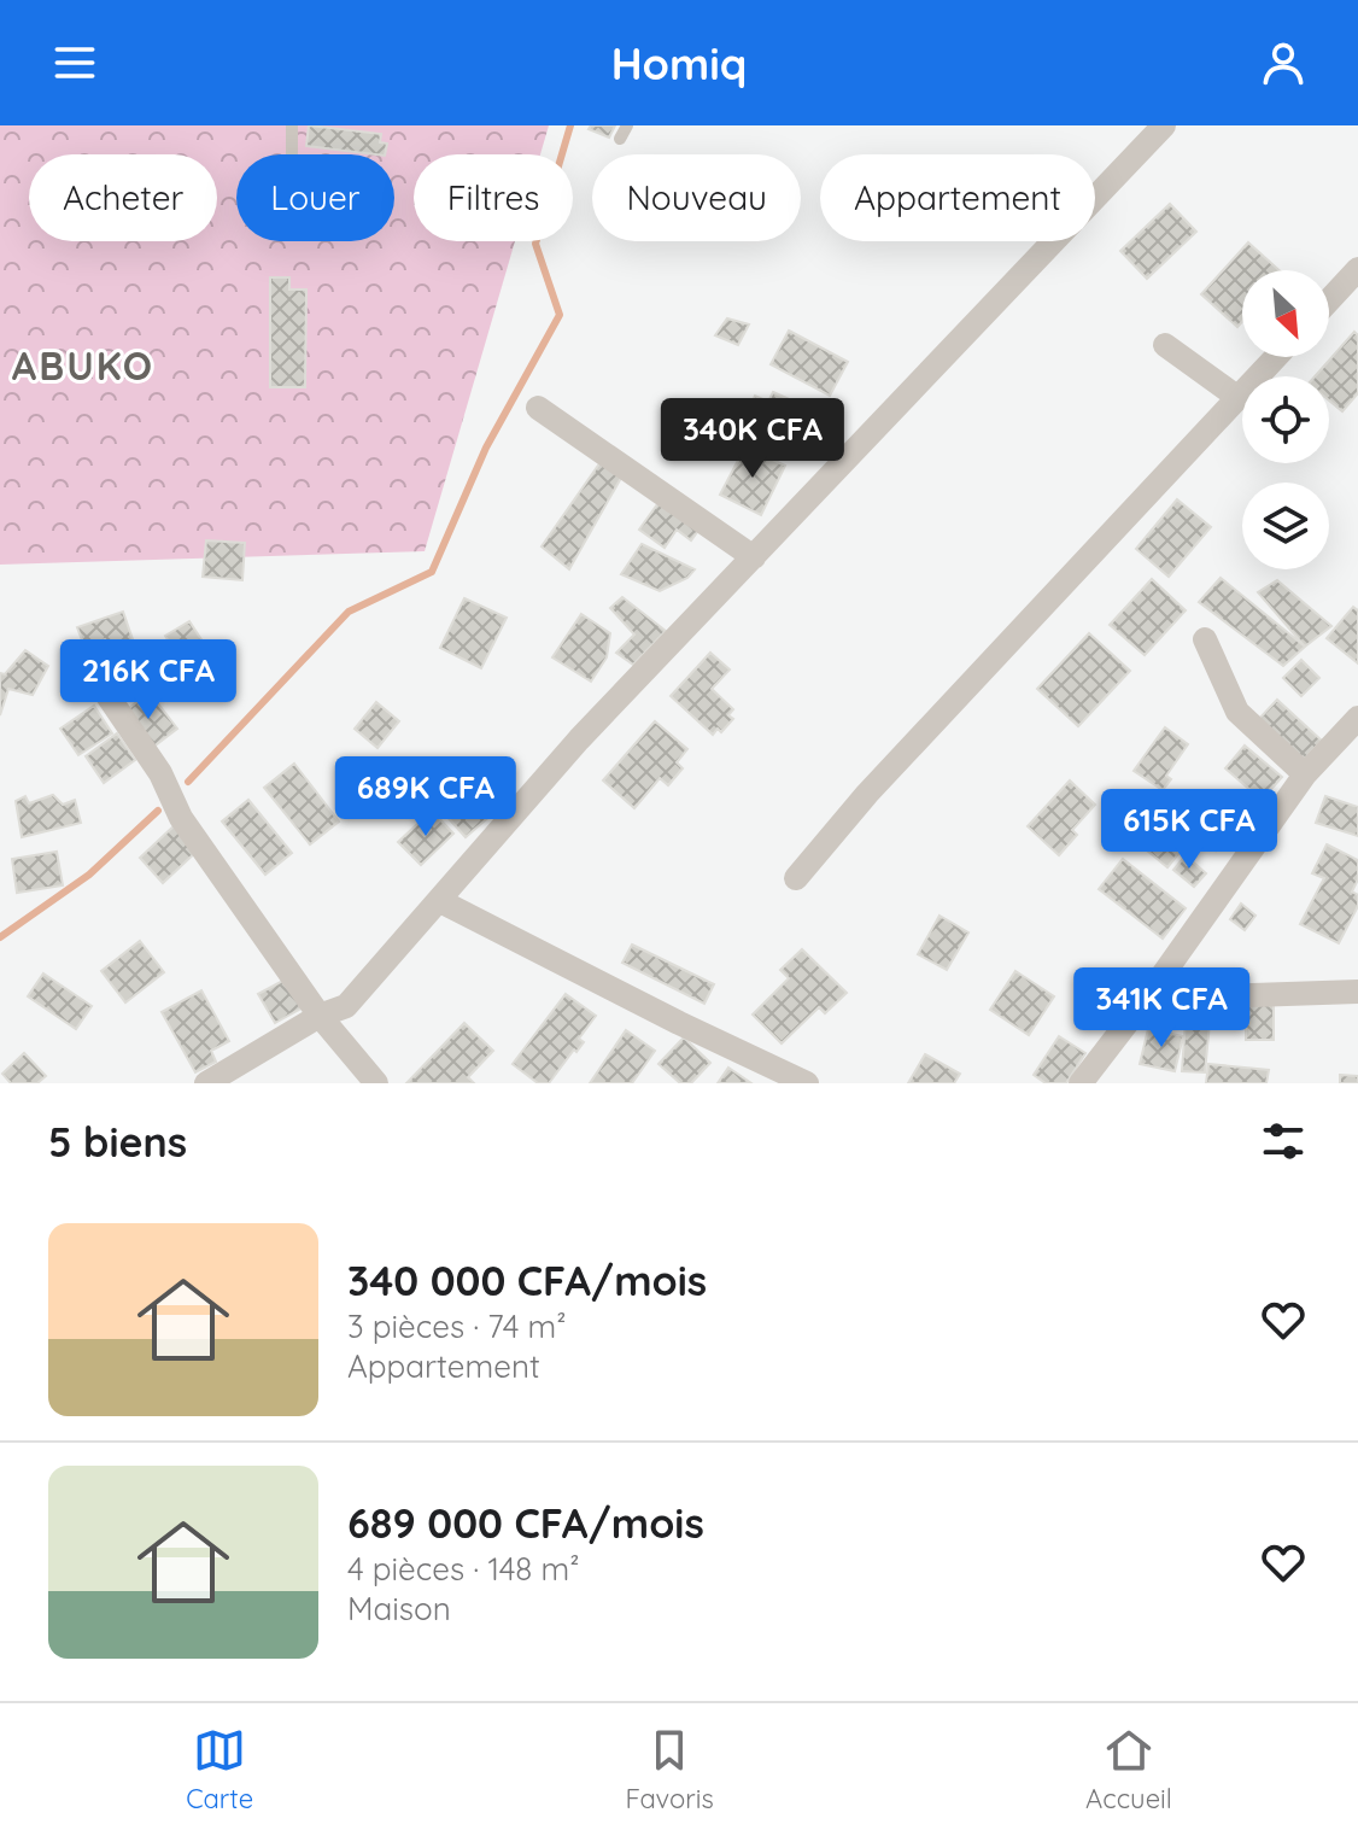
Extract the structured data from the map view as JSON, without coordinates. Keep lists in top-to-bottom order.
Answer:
{
  "districts": ["ABUKO"],
  "north": "bottom right",
  "page": {
    "header": "Homiq",
    "chip": [
      "Acheter",
      "Louer",
      "Filtres",
      "Nouveau",
      "Appartement"
    ],
    "price": [
      "340K CFA",
      "216K CFA",
      "689K CFA",
      "615K CFA",
      "341K CFA"
    ],
    "heading": "5 biens",
    "list": [
      {
        "name": "340 000 CFA/mois",
        "note": "3 pièces · 74 m² · Appartement"
      },
      {
        "name": "689 000 CFA/mois",
        "note": "4 pièces · 148 m² · Maison"
      }
    ],
    "tabs": ["Carte", "Favoris", "Accueil"]
  }
}
